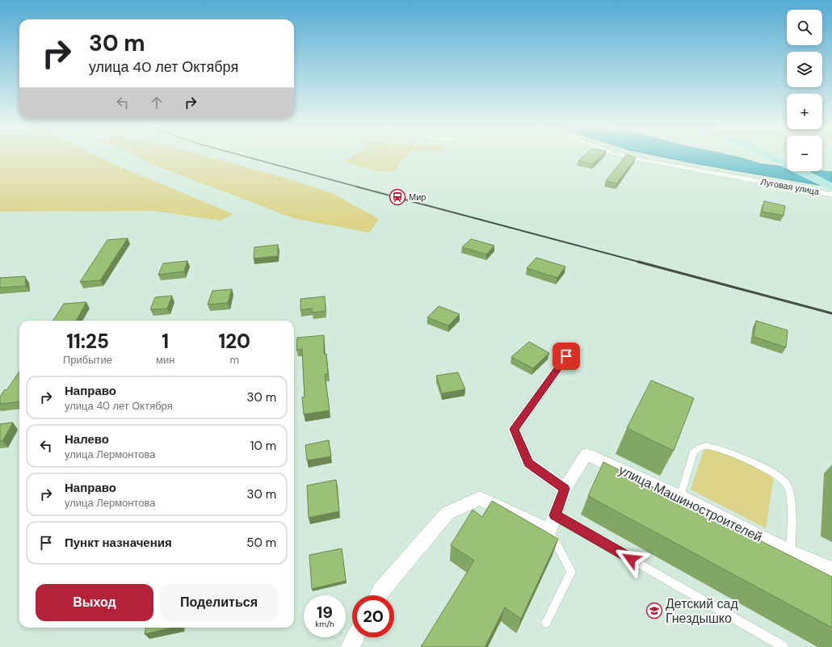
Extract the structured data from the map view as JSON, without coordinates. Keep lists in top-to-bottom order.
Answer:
{
  "streets": {
    "street": ["Луговая улица", "улица Машиностроителей"]
  },
  "places": {
    "station": ["Мир"],
    "school or university": ["Детский сад Гнездышко"]
  },
  "page": {
    "map_buttons": ["+", "−"],
    "turn": ["30 m", "улица 40 лет Октября"],
    "eta": [
      "11:25",
      "Прибытие",
      "1",
      "мин",
      "120",
      "m"
    ],
    "list": [
      {
        "name": "Направо",
        "note": "улица 40 лет Октября",
        "value": "30 m"
      },
      {
        "name": "Налево",
        "note": "улица Лермонтова",
        "value": "10 m"
      },
      {
        "name": "Направо",
        "note": "улица Лермонтова",
        "value": "30 m"
      },
      {
        "name": "Пункт назначения",
        "value": "50 m"
      }
    ],
    "buttons": ["Выход", "Поделиться"],
    "speed": "19 km/h",
    "limit": "20"
  }
}
